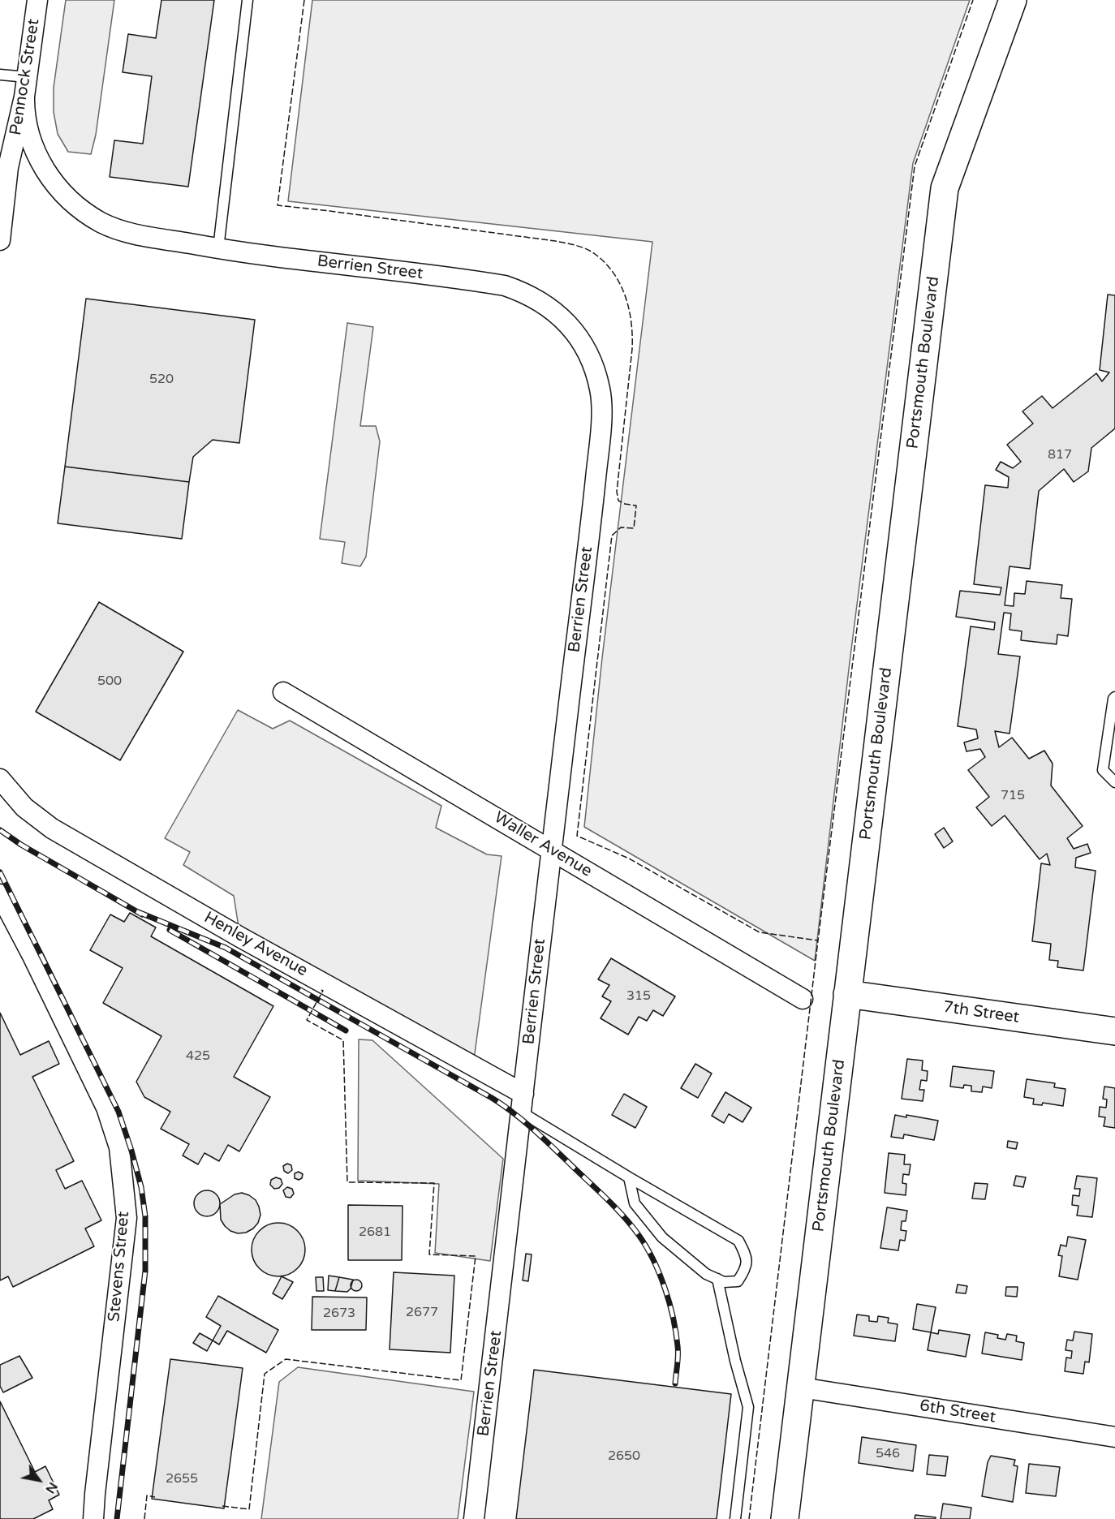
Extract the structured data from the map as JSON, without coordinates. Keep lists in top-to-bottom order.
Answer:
{
  "streets": {
    "main road": ["Portsmouth Boulevard", "7th Street"],
    "street": [
      "Pennock Street",
      "Berrien Street",
      "Waller Avenue",
      "Henley Avenue",
      "Stevens Street",
      "6th Street"
    ]
  },
  "crossings": [
    ["Pennock Street", "Berrien Street"],
    ["Berrien Street", "Waller Avenue"],
    ["Berrien Street", "Henley Avenue"],
    ["Portsmouth Boulevard", "7th Street"],
    ["Portsmouth Boulevard", "6th Street"]
  ],
  "house_numbers": [
    "520",
    "817",
    "500",
    "715",
    "315",
    "425",
    "2681",
    "2677",
    "2673",
    "546",
    "2650",
    "2655"
  ],
  "north": "bottom right"
}
